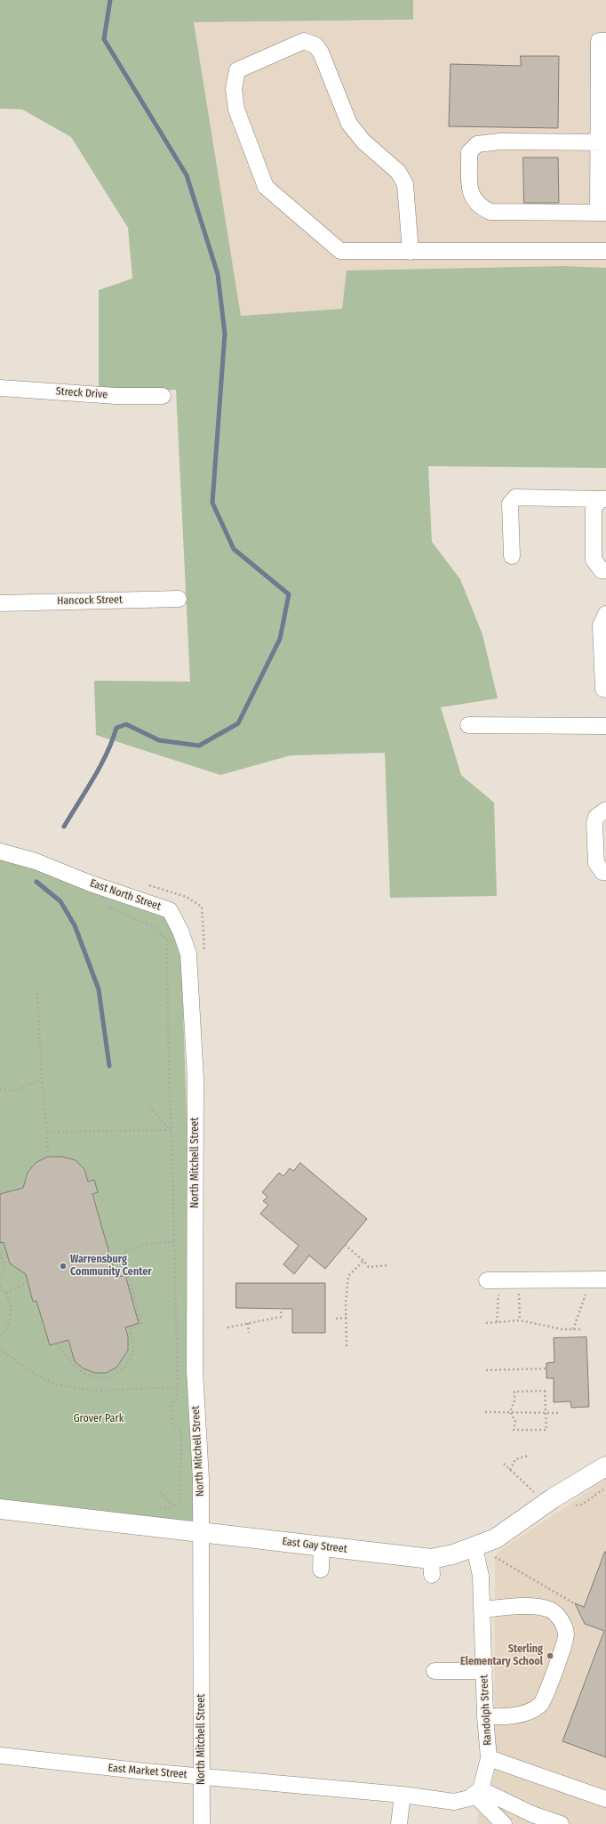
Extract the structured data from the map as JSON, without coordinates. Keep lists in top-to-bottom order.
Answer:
{
  "streets": {
    "main road": ["East Gay Street"],
    "street": [
      "Streck Drive",
      "Hancock Street",
      "East North Street",
      "North Mitchell Street",
      "Randolph Street",
      "East Market Street"
    ]
  },
  "crossings": [
    ["East North Street", "North Mitchell Street"],
    ["North Mitchell Street", "East Gay Street"],
    ["North Mitchell Street", "East Market Street"],
    ["East Gay Street", "Randolph Street"]
  ],
  "parks": ["Grover Park"],
  "places": ["Warrensburg Community Center", "Sterling Elementary School"]
}
